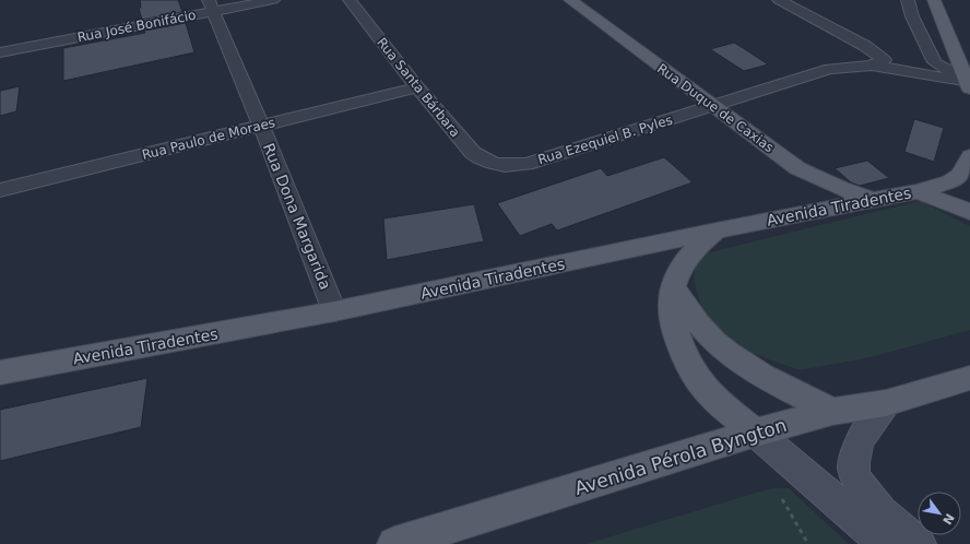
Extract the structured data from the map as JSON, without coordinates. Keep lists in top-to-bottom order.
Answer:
{
  "streets": {
    "main road": ["Rua Duque de Caxias", "Avenida Tiradentes", "Avenida Pérola Byngton"],
    "street": [
      "Rua José Bonifácio",
      "Rua Santa Bárbara",
      "Rua Paulo de Moraes",
      "Rua Ezequiel B. Pyles",
      "Rua Dona Margarida"
    ]
  },
  "crossings": [
    ["Rua José Bonifácio", "Rua Dona Margarida"],
    ["Rua Santa Bárbara", "Rua Paulo de Moraes"],
    ["Rua Santa Bárbara", "Rua Ezequiel B. Pyles"],
    ["Rua Duque de Caxias", "Rua Ezequiel B. Pyles"],
    ["Rua Duque de Caxias", "Avenida Tiradentes"],
    ["Rua Paulo de Moraes", "Rua Dona Margarida"],
    ["Avenida Tiradentes", "Rua Dona Margarida"]
  ],
  "north": "bottom right"
}
